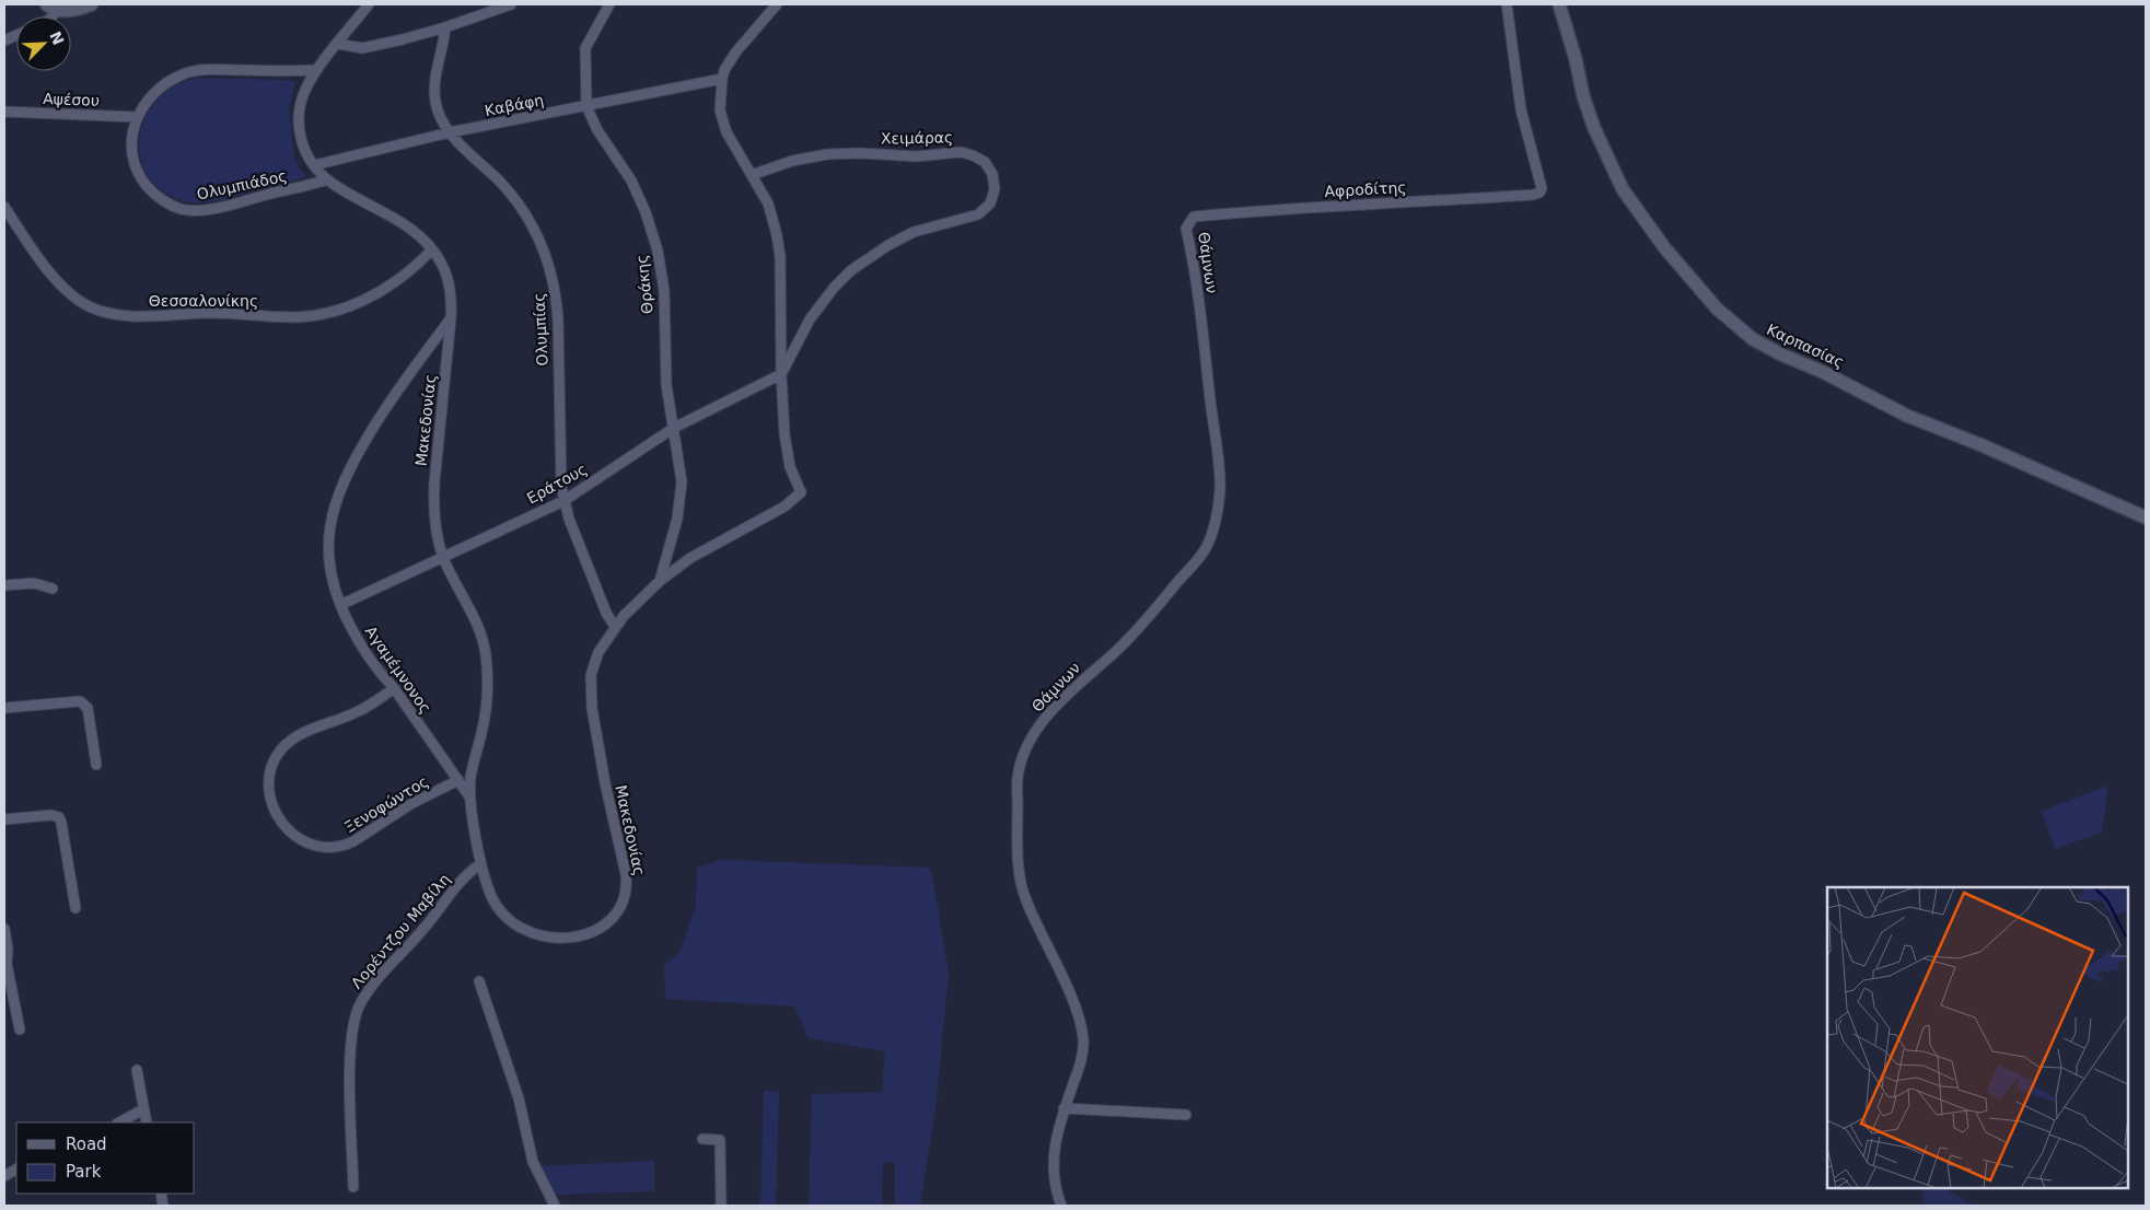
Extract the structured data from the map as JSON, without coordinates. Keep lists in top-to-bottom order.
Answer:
{
  "streets": {
    "street": [
      "Αψέσου",
      "Καβάφη",
      "Χειμάρας",
      "Ολυμπιάδος",
      "Αφροδίτης",
      "Θάμνων",
      "Θράκης",
      "Θεσσαλονίκης",
      "Ολυμπίας",
      "Καρπασίας",
      "Μακεδονίας",
      "Εράτους",
      "Αγαμέμνονος",
      "Ξενοφώντος",
      "Λορέντζου Μαβίλη"
    ]
  },
  "crossings": [
    ["Αψέσου", "Ολυμπιάδος"],
    ["Καβάφη", "Θράκης"],
    ["Καβάφη", "Ολυμπίας"],
    ["Καβάφη", "Μακεδονίας"],
    ["Χειμάρας", "Μακεδονίας"],
    ["Χειμάρας", "Εράτους"],
    ["Ολυμπιάδος", "Μακεδονίας"],
    ["Αφροδίτης", "Θάμνων"],
    ["Θράκης", "Μακεδονίας"],
    ["Θράκης", "Εράτους"],
    ["Θεσσαλονίκης", "Μακεδονίας"],
    ["Ολυμπίας", "Μακεδονίας"],
    ["Ολυμπίας", "Εράτους"],
    ["Μακεδονίας", "Εράτους"],
    ["Μακεδονίας", "Αγαμέμνονος"],
    ["Μακεδονίας", "Λορέντζου Μαβίλη"],
    ["Εράτους", "Αγαμέμνονος"],
    ["Αγαμέμνονος", "Ξενοφώντος"]
  ],
  "legend": ["Road", "Park"],
  "north": "top right"
}
